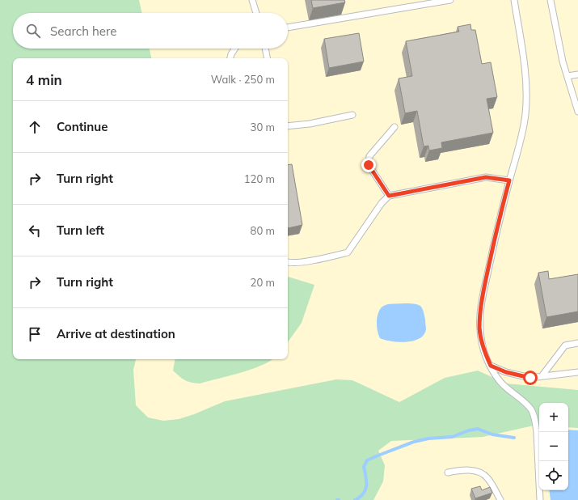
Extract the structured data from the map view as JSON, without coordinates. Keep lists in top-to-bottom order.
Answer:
{
  "page": {
    "search": "Search here",
    "heading": ["4 min", "Walk · 250 m"],
    "list": [
      ["Continue", "30 m"],
      ["Turn right", "120 m"],
      ["Turn left", "80 m"],
      ["Turn right", "20 m"],
      "Arrive at destination"
    ],
    "map_buttons": ["+", "−"]
  }
}
